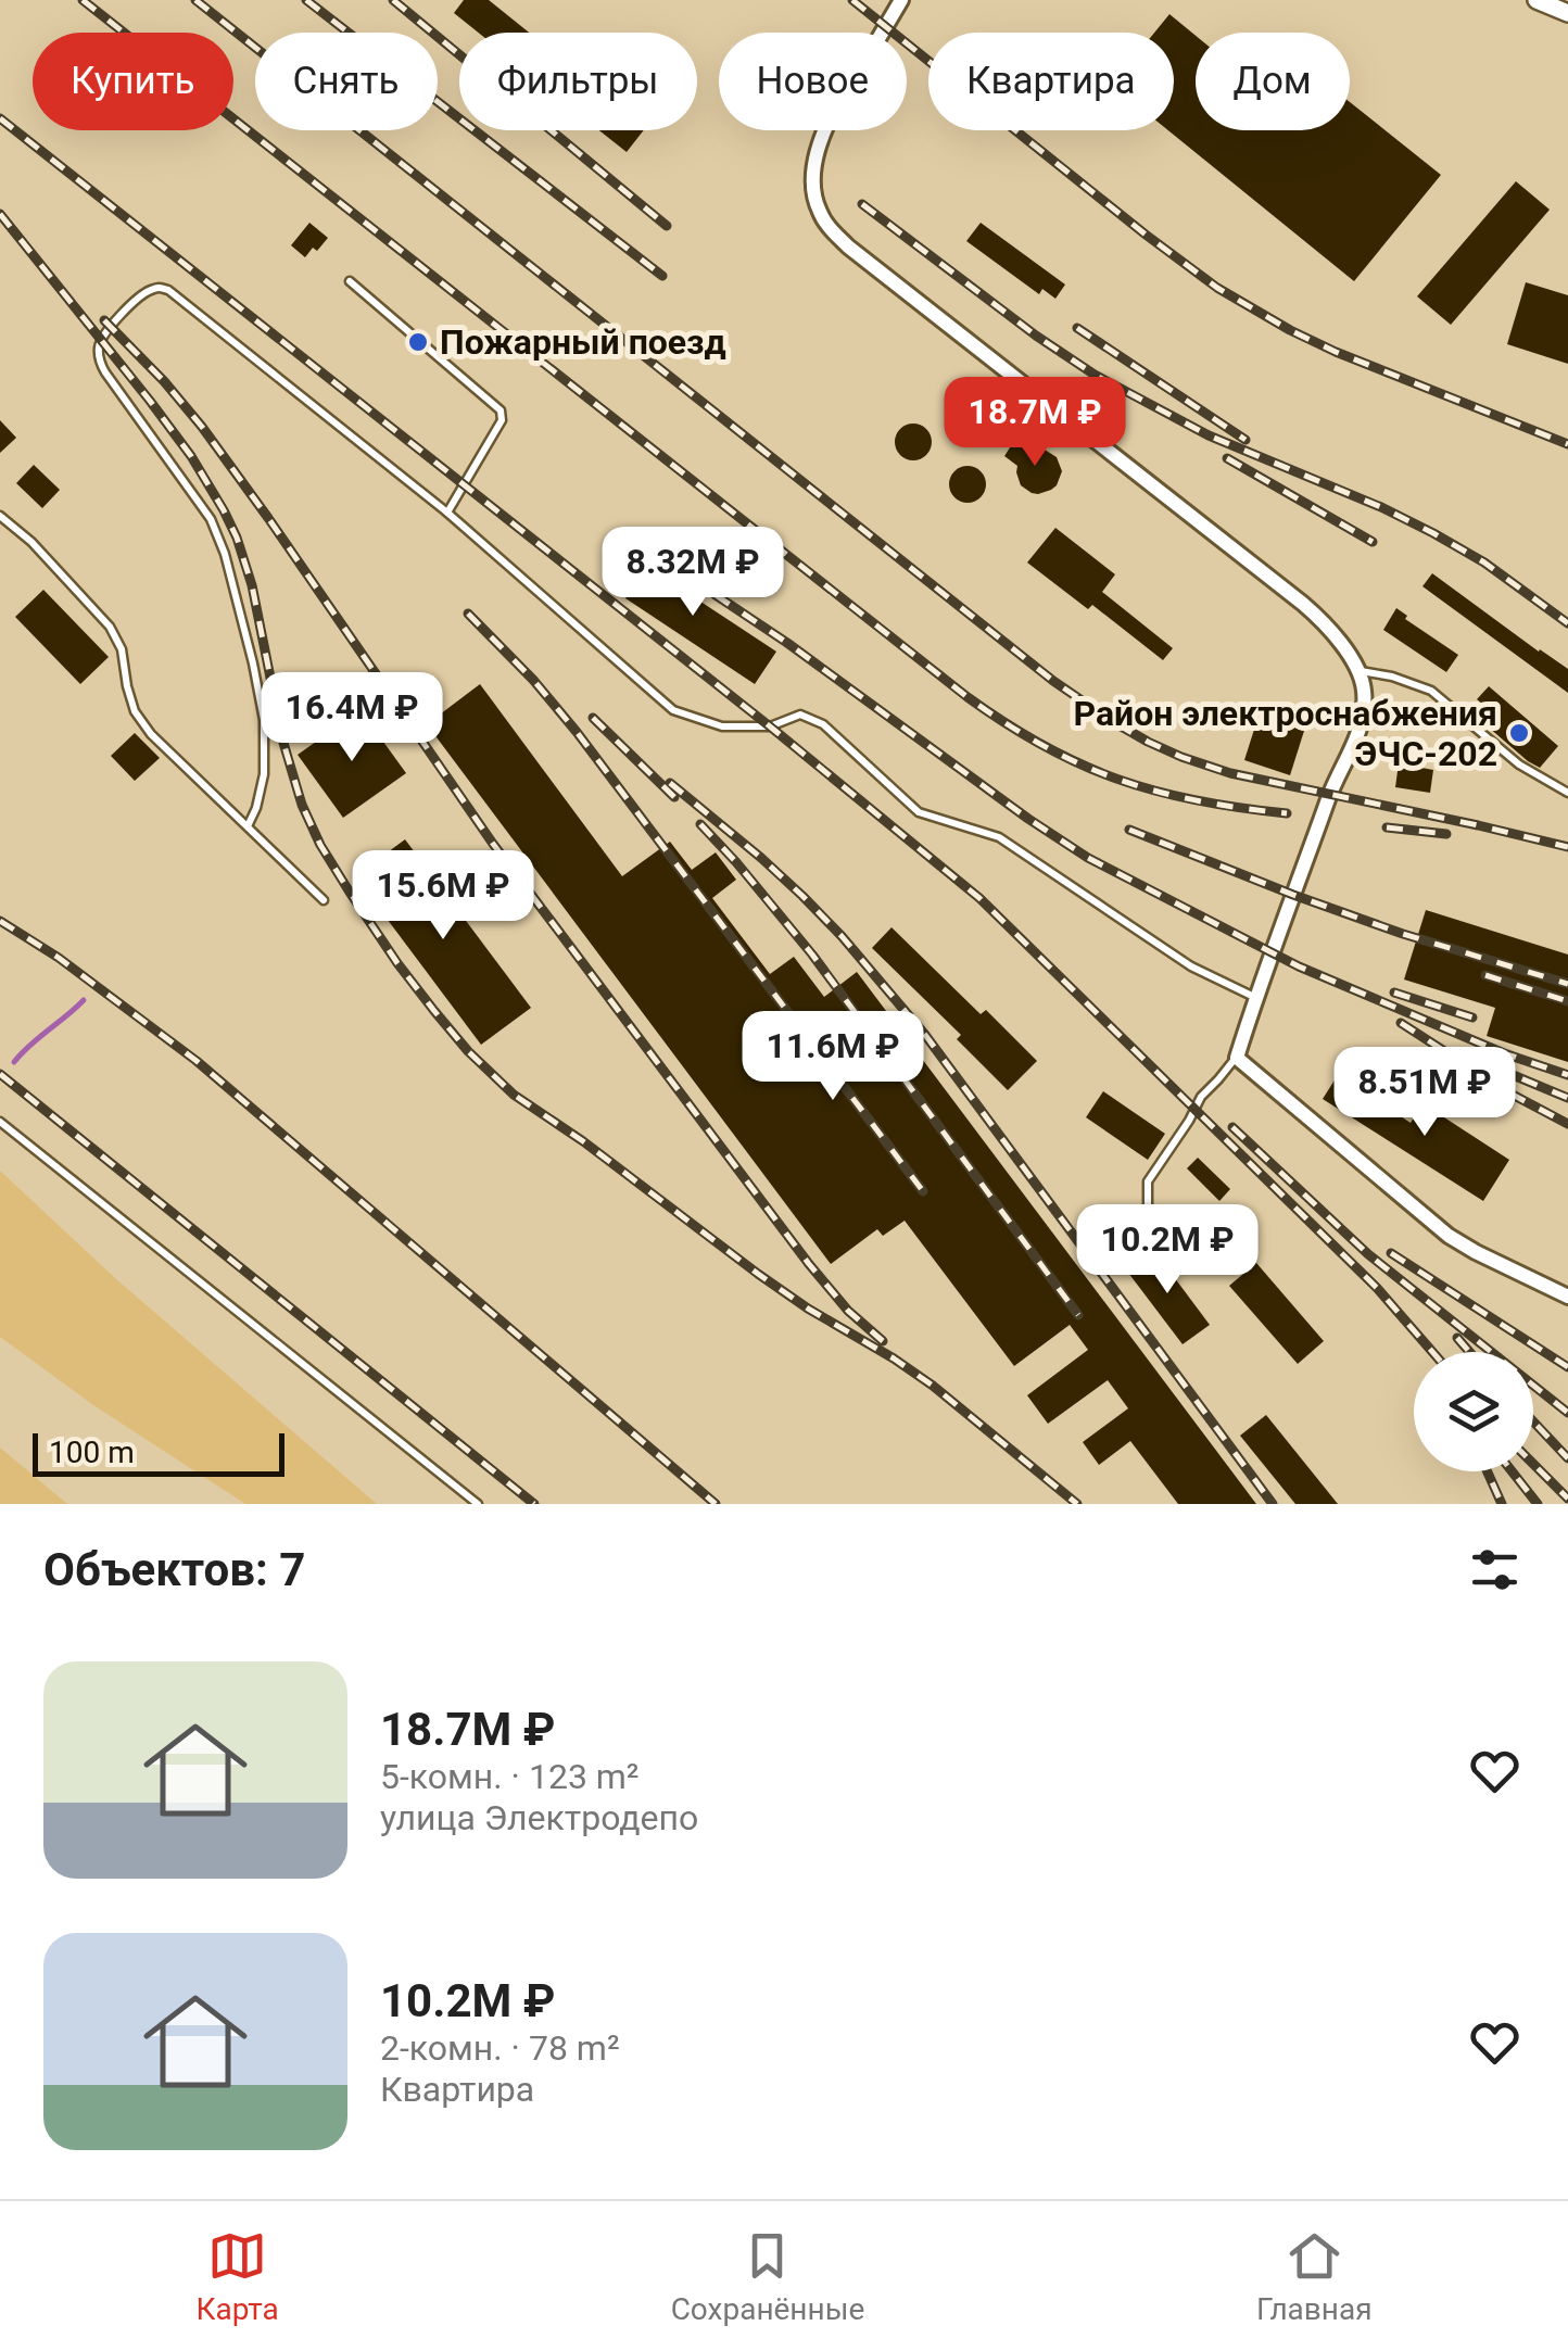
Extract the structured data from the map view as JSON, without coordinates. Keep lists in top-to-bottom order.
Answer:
{
  "places": ["Пожарный поезд", "Район электроснабжения ЭЧС-202"],
  "scale_bar": "100 m",
  "page": {
    "chip": [
      "Купить",
      "Снять",
      "Фильтры",
      "Новое",
      "Квартира",
      "Дом"
    ],
    "price": [
      "18.7M ₽",
      "8.32M ₽",
      "16.4M ₽",
      "15.6M ₽",
      "11.6M ₽",
      "8.51M ₽",
      "10.2M ₽"
    ],
    "scale": "100 m",
    "heading": "Объектов: 7",
    "list": [
      {
        "name": "18.7M ₽",
        "note": "5-комн. · 123 m² · улица Электродепо"
      },
      {
        "name": "10.2M ₽",
        "note": "2-комн. · 78 m² · Квартира"
      }
    ],
    "tabs": ["Карта", "Сохранённые", "Главная"]
  }
}
